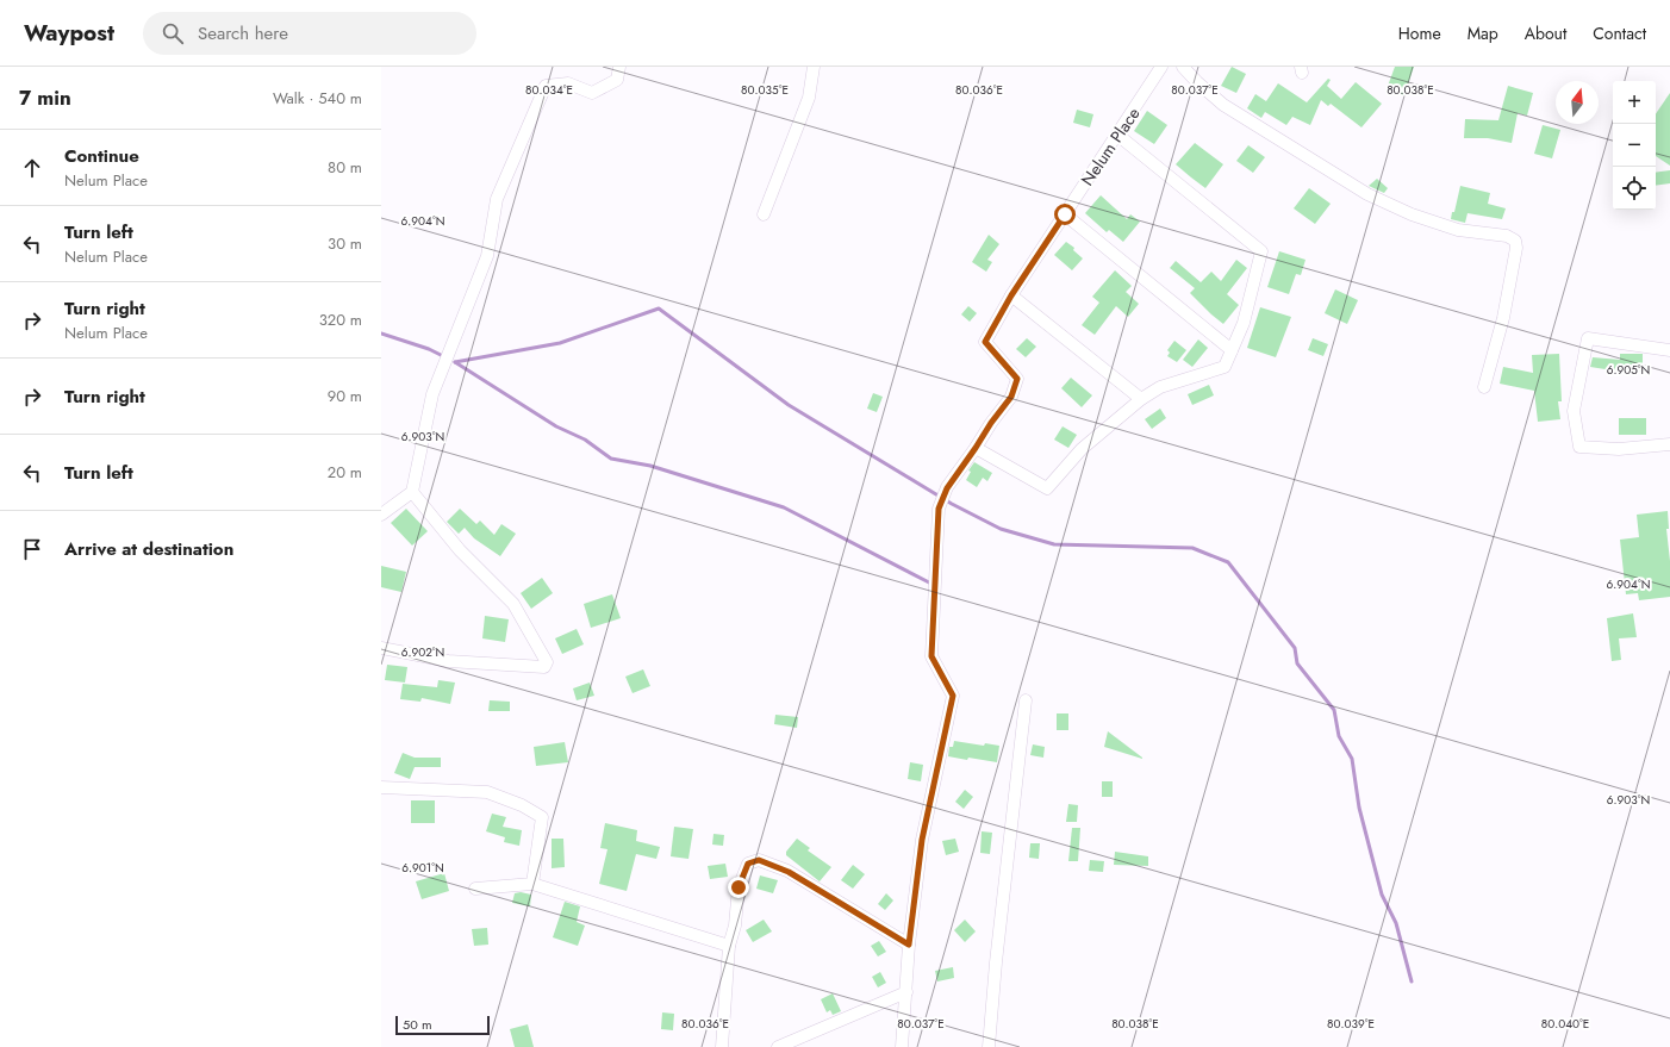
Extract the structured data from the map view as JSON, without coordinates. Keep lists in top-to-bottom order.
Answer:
{
  "streets": {
    "street": ["Nelum Place"]
  },
  "scale_bar": "50 m",
  "north": "top",
  "page": {
    "header": "Waypost",
    "search": "Search here",
    "nav": [
      "Home",
      "Map",
      "About",
      "Contact"
    ],
    "heading": ["7 min", "Walk · 540 m"],
    "map_buttons": ["+", "−"],
    "list": [
      ["Continue", "Nelum Place", "80 m"],
      ["Turn left", "Nelum Place", "30 m"],
      ["Turn right", "Nelum Place", "320 m"],
      ["Turn right", "90 m"],
      ["Turn left", "20 m"],
      "Arrive at destination"
    ],
    "scale": "50 m"
  },
  "coordinates": [
    "80.034°E",
    "80.035°E",
    "80.036°E",
    "80.037°E",
    "80.038°E",
    "6.904°N",
    "6.905°N",
    "6.903°N",
    "6.902°N",
    "6.901°N",
    "80.039°E",
    "80.040°E"
  ]
}
